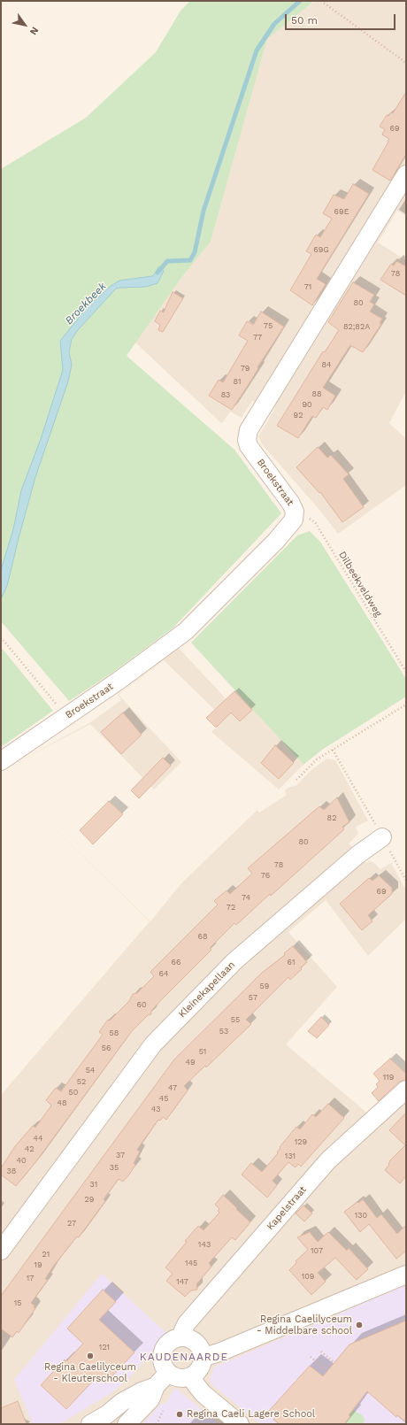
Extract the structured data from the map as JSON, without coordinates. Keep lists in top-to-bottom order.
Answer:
{
  "streets": {
    "street": ["Broekstraat", "Kleinekapellaan", "Kapelstraat"],
    "path": ["Dilbeekveldweg"]
  },
  "crossings": [
    ["Broekstraat", "Dilbeekveldweg"]
  ],
  "districts": ["KAUDENAARDE"],
  "water": ["Broekbeek"],
  "places": ["Regina Caelilyceum - Middelbare school", "Regina Caelilyceum - Kleuterschool", "Regina Caeli Lagere School"],
  "house_numbers": [
    "69",
    "69E",
    "69G",
    "78",
    "71",
    "80",
    "75",
    "82;82A",
    "77",
    "84",
    "79",
    "81",
    "88",
    "83",
    "90",
    "92",
    "82",
    "80",
    "78",
    "76",
    "69",
    "74",
    "72",
    "68",
    "66",
    "61",
    "64",
    "59",
    "57",
    "60",
    "55",
    "53",
    "58",
    "56",
    "51",
    "49",
    "54",
    "119",
    "52",
    "47",
    "50",
    "45",
    "48",
    "43",
    "44",
    "129",
    "42",
    "37",
    "131",
    "40",
    "35",
    "38",
    "31",
    "29",
    "130",
    "27",
    "143",
    "107",
    "21",
    "145",
    "19",
    "109",
    "17",
    "147",
    "15",
    "121"
  ],
  "scale_bar": "50 m",
  "north": "bottom right"
}
